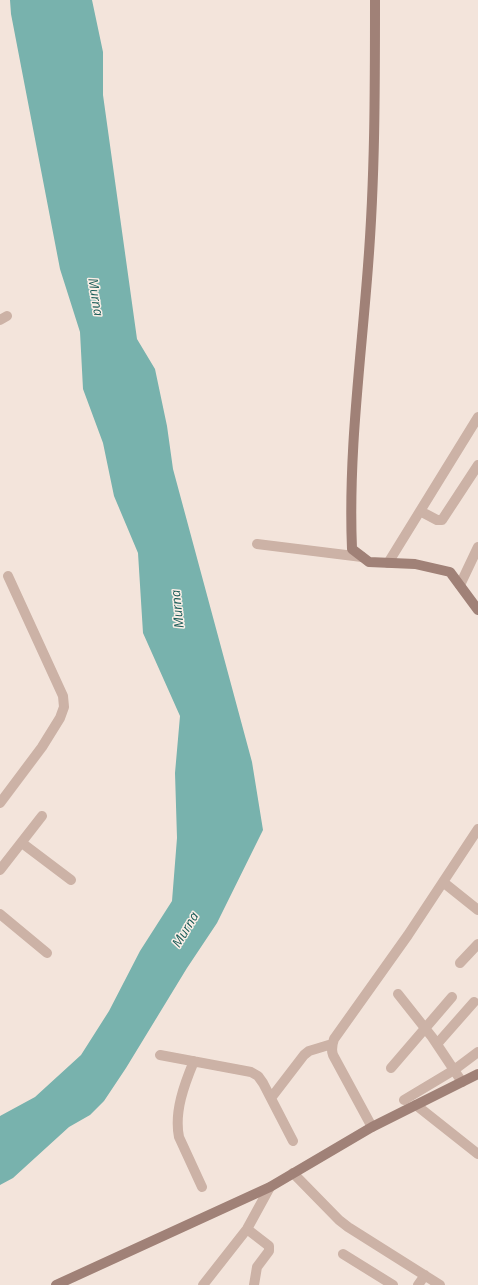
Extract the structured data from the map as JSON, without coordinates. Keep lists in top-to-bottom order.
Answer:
{
  "water": ["Murna"]
}
